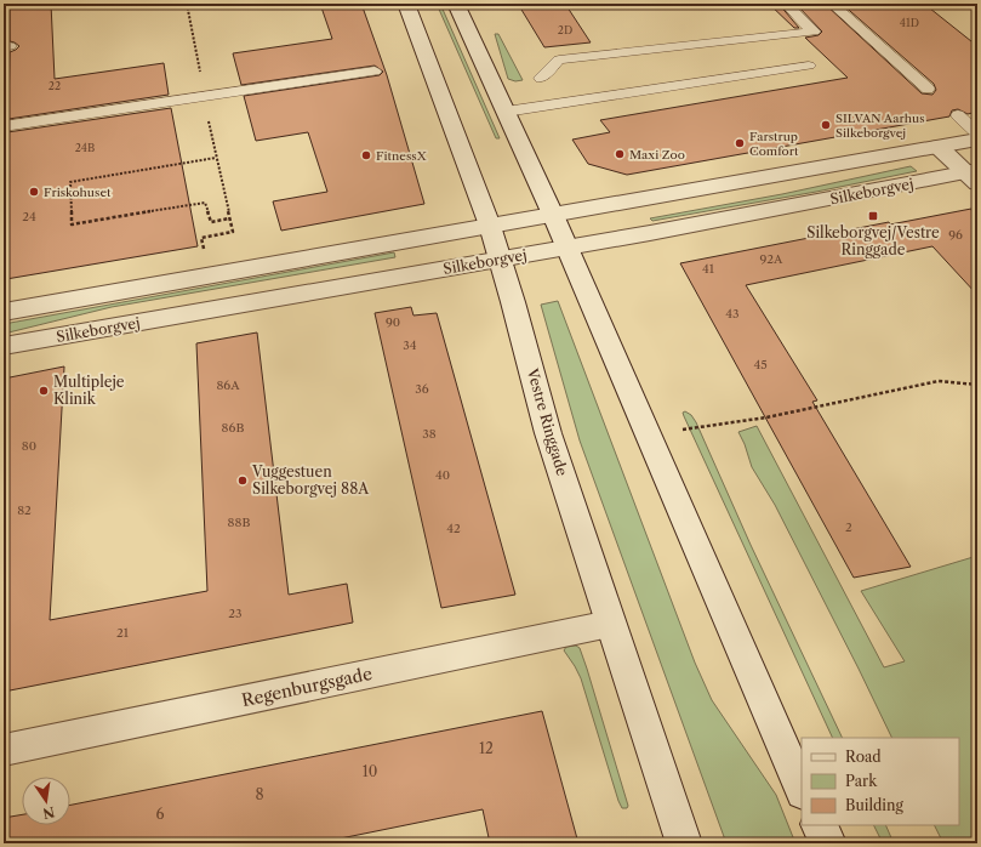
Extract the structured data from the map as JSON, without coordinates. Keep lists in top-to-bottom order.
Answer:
{
  "streets": {
    "street": ["Silkeborgvej", "Vestre Ringgade", "Regenburgsgade"]
  },
  "crossings": [
    ["Silkeborgvej", "Vestre Ringgade"],
    ["Vestre Ringgade", "Regenburgsgade"]
  ],
  "places": {
    "other": [
      "SILVAN Aarhus Silkeborgvej",
      "Farstrup Comfort",
      "Maxi Zoo",
      "FitnessX",
      "Friskohuset",
      "Multipleje Klinik",
      "Vuggestuen Silkeborgvej 88A"
    ],
    "transit": ["Silkeborgvej/Vestre Ringgade"]
  },
  "house_numbers": [
    "41D",
    "2D",
    "22",
    "24B",
    "24",
    "96",
    "92A",
    "41",
    "43",
    "90",
    "34",
    "45",
    "86A",
    "36",
    "86B",
    "38",
    "80",
    "40",
    "82",
    "88B",
    "2",
    "42",
    "23",
    "21",
    "12",
    "10",
    "8",
    "6"
  ],
  "legend": ["Road", "Park", "Building"],
  "north": "bottom"
}
